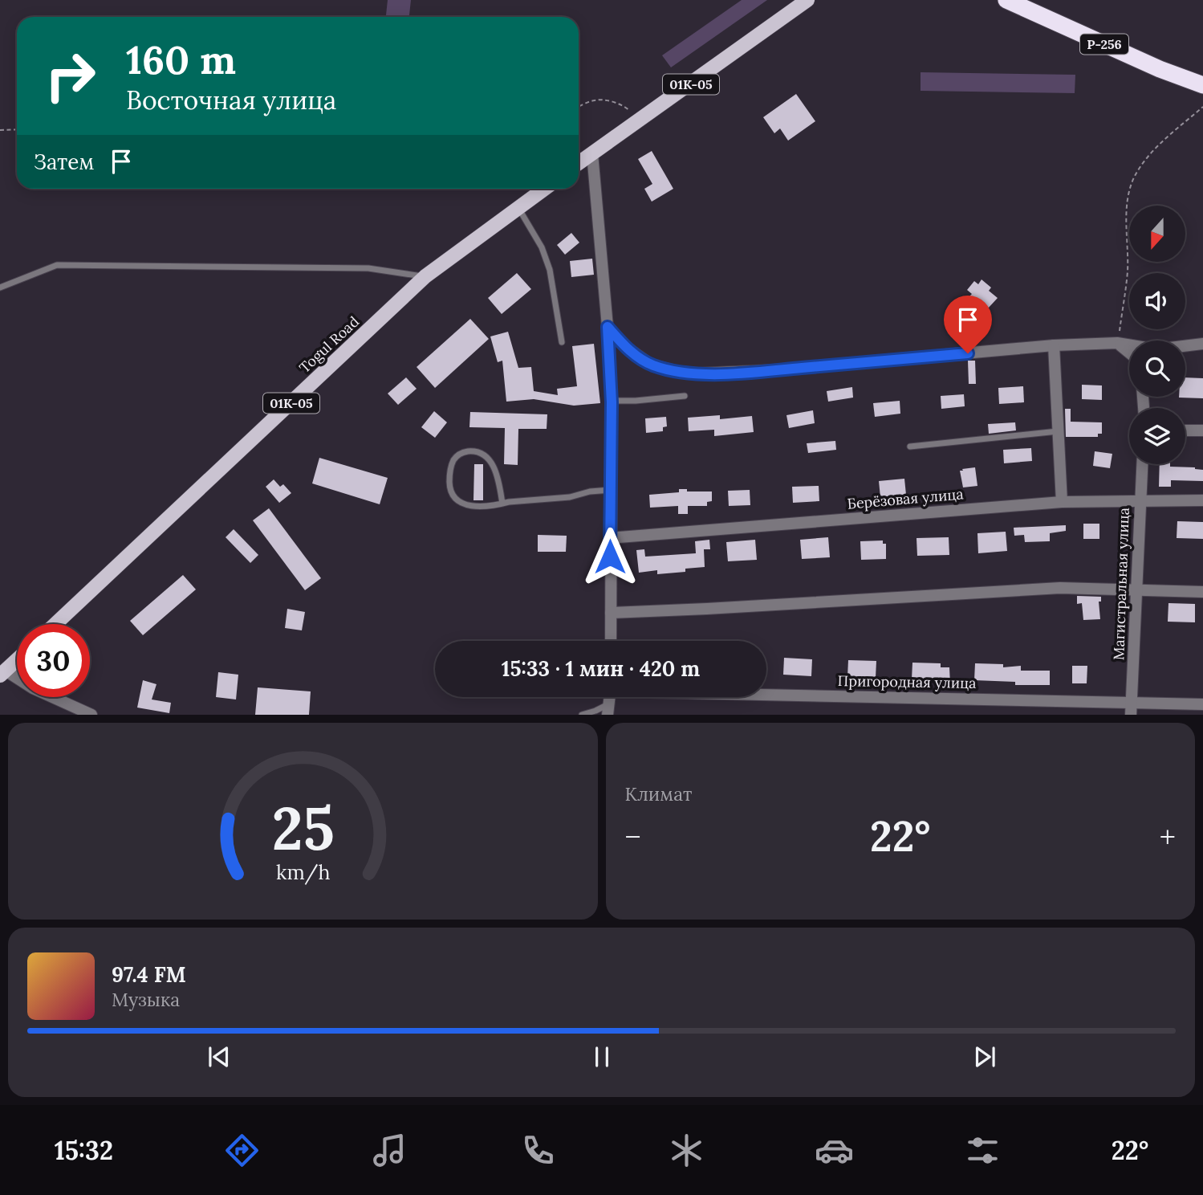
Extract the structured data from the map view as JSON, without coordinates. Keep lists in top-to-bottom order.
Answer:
{
  "streets": {
    "highway": ["Р-256"],
    "main road": ["01К-05", "Togul Road"],
    "street": ["Берёзовая улица", "Магистральная улица", "Пригородная улица"]
  },
  "crossings": [
    ["Берёзовая улица", "Магистральная улица"],
    ["Магистральная улица", "Пригородная улица"]
  ],
  "north": "bottom",
  "page": {
    "turn": ["160 m", "Восточная улица"],
    "then": "Затем",
    "limit": "30",
    "trip": "15:33 · 1 мин · 420 m",
    "tile": "Климат",
    "heat": ["−", "22°", "+"],
    "song": ["97.4 FM", "Музыка"],
    "tabs": ["15:32", "22°"],
    "gauge": ["25", "km/h"]
  }
}
